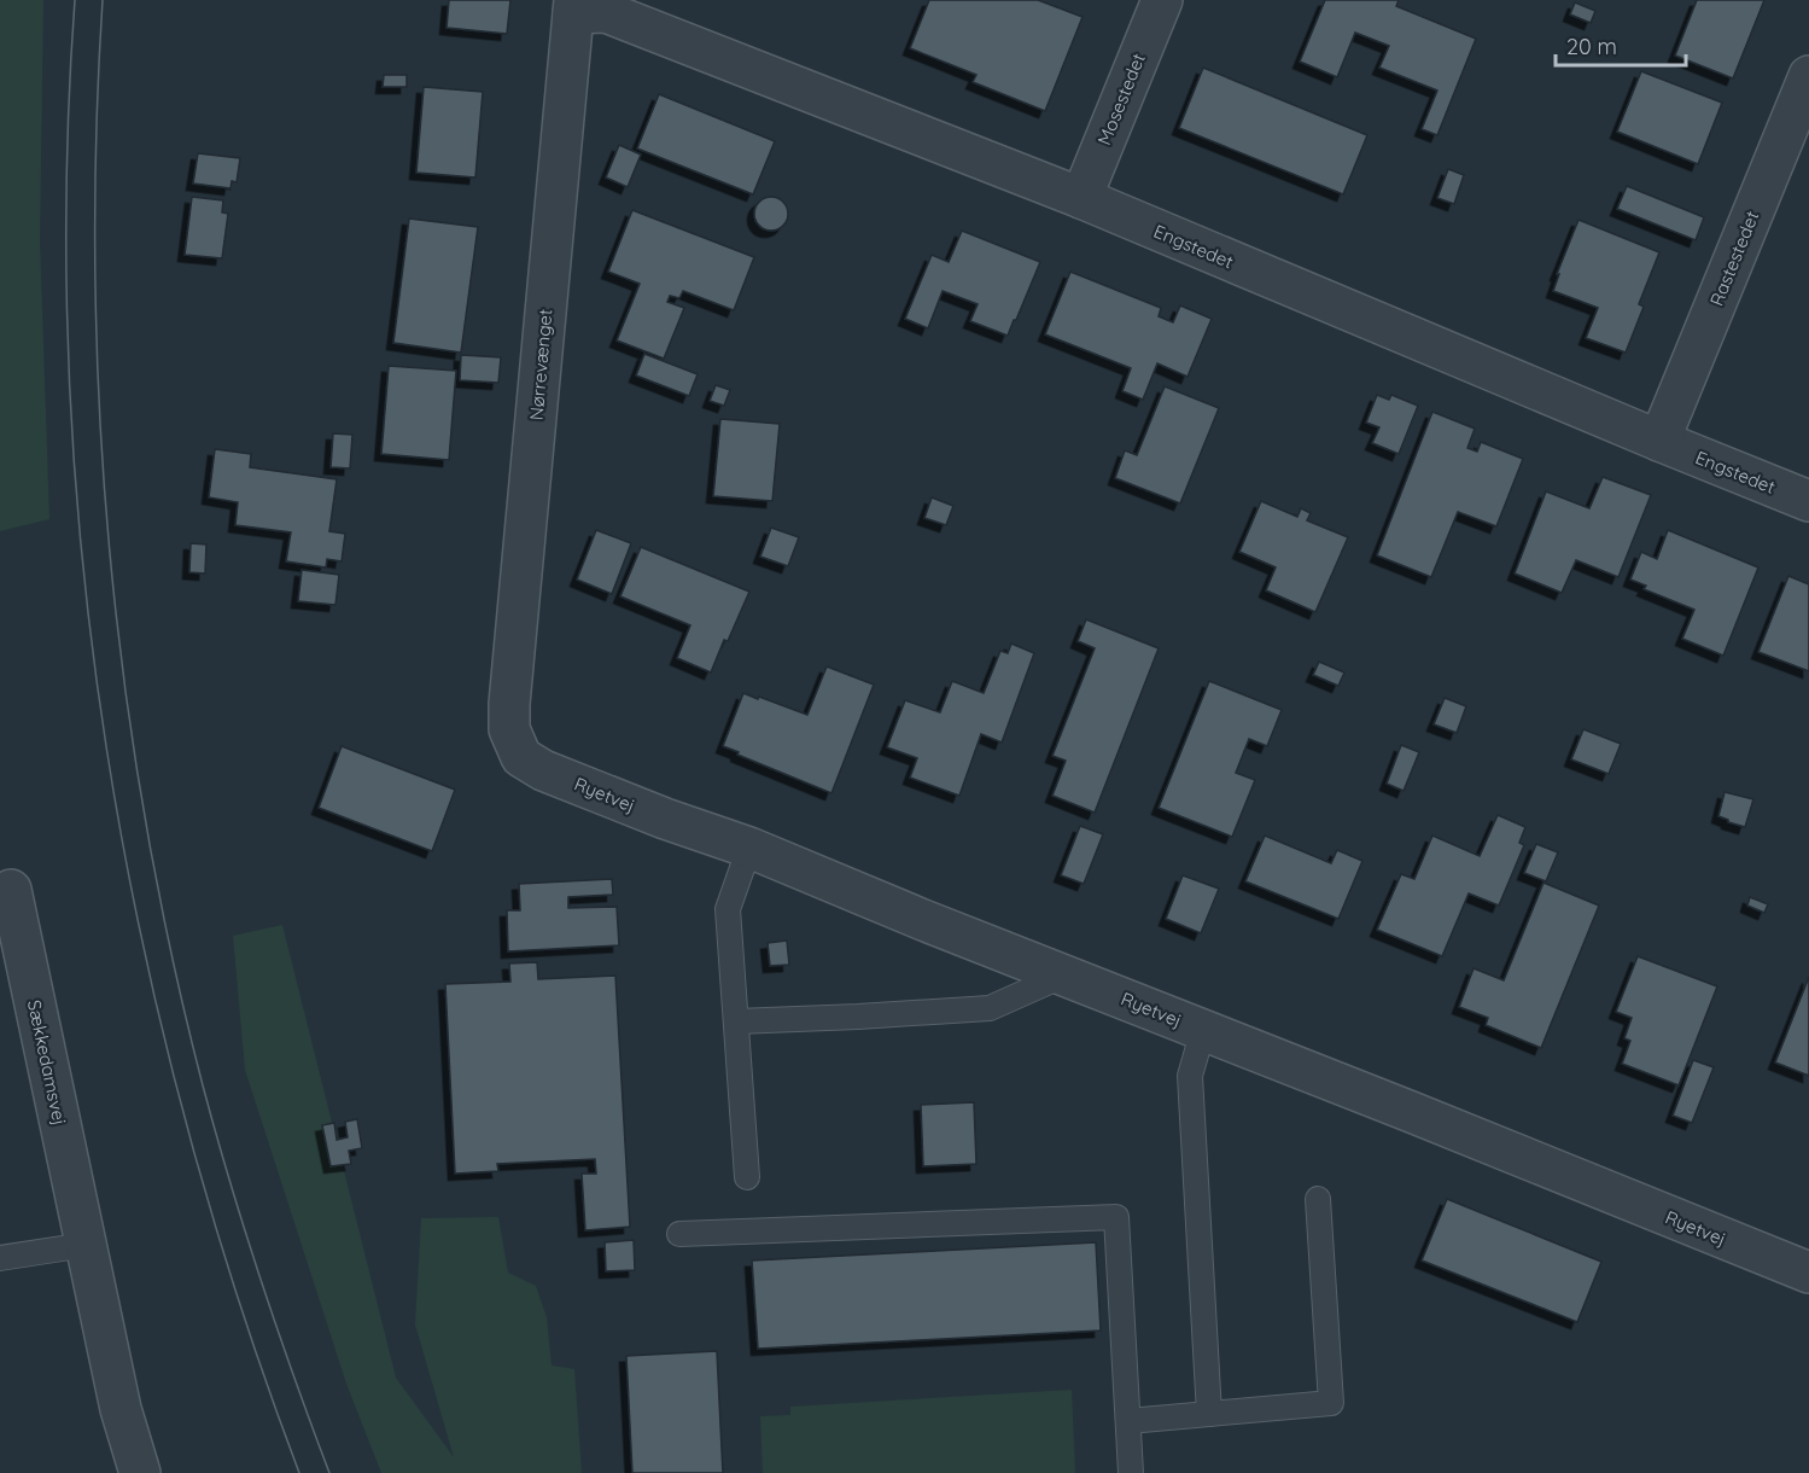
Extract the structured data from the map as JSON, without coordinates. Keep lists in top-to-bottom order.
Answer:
{
  "streets": {
    "street": [
      "Mosestedet",
      "Engstedet",
      "Rastestedet",
      "Nørrevænget",
      "Ryetvej",
      "Sækkedamsvej"
    ]
  },
  "crossings": [
    ["Mosestedet", "Engstedet"],
    ["Engstedet", "Rastestedet"],
    ["Engstedet", "Nørrevænget"],
    ["Nørrevænget", "Ryetvej"]
  ],
  "scale_bar": "20 m"
}
